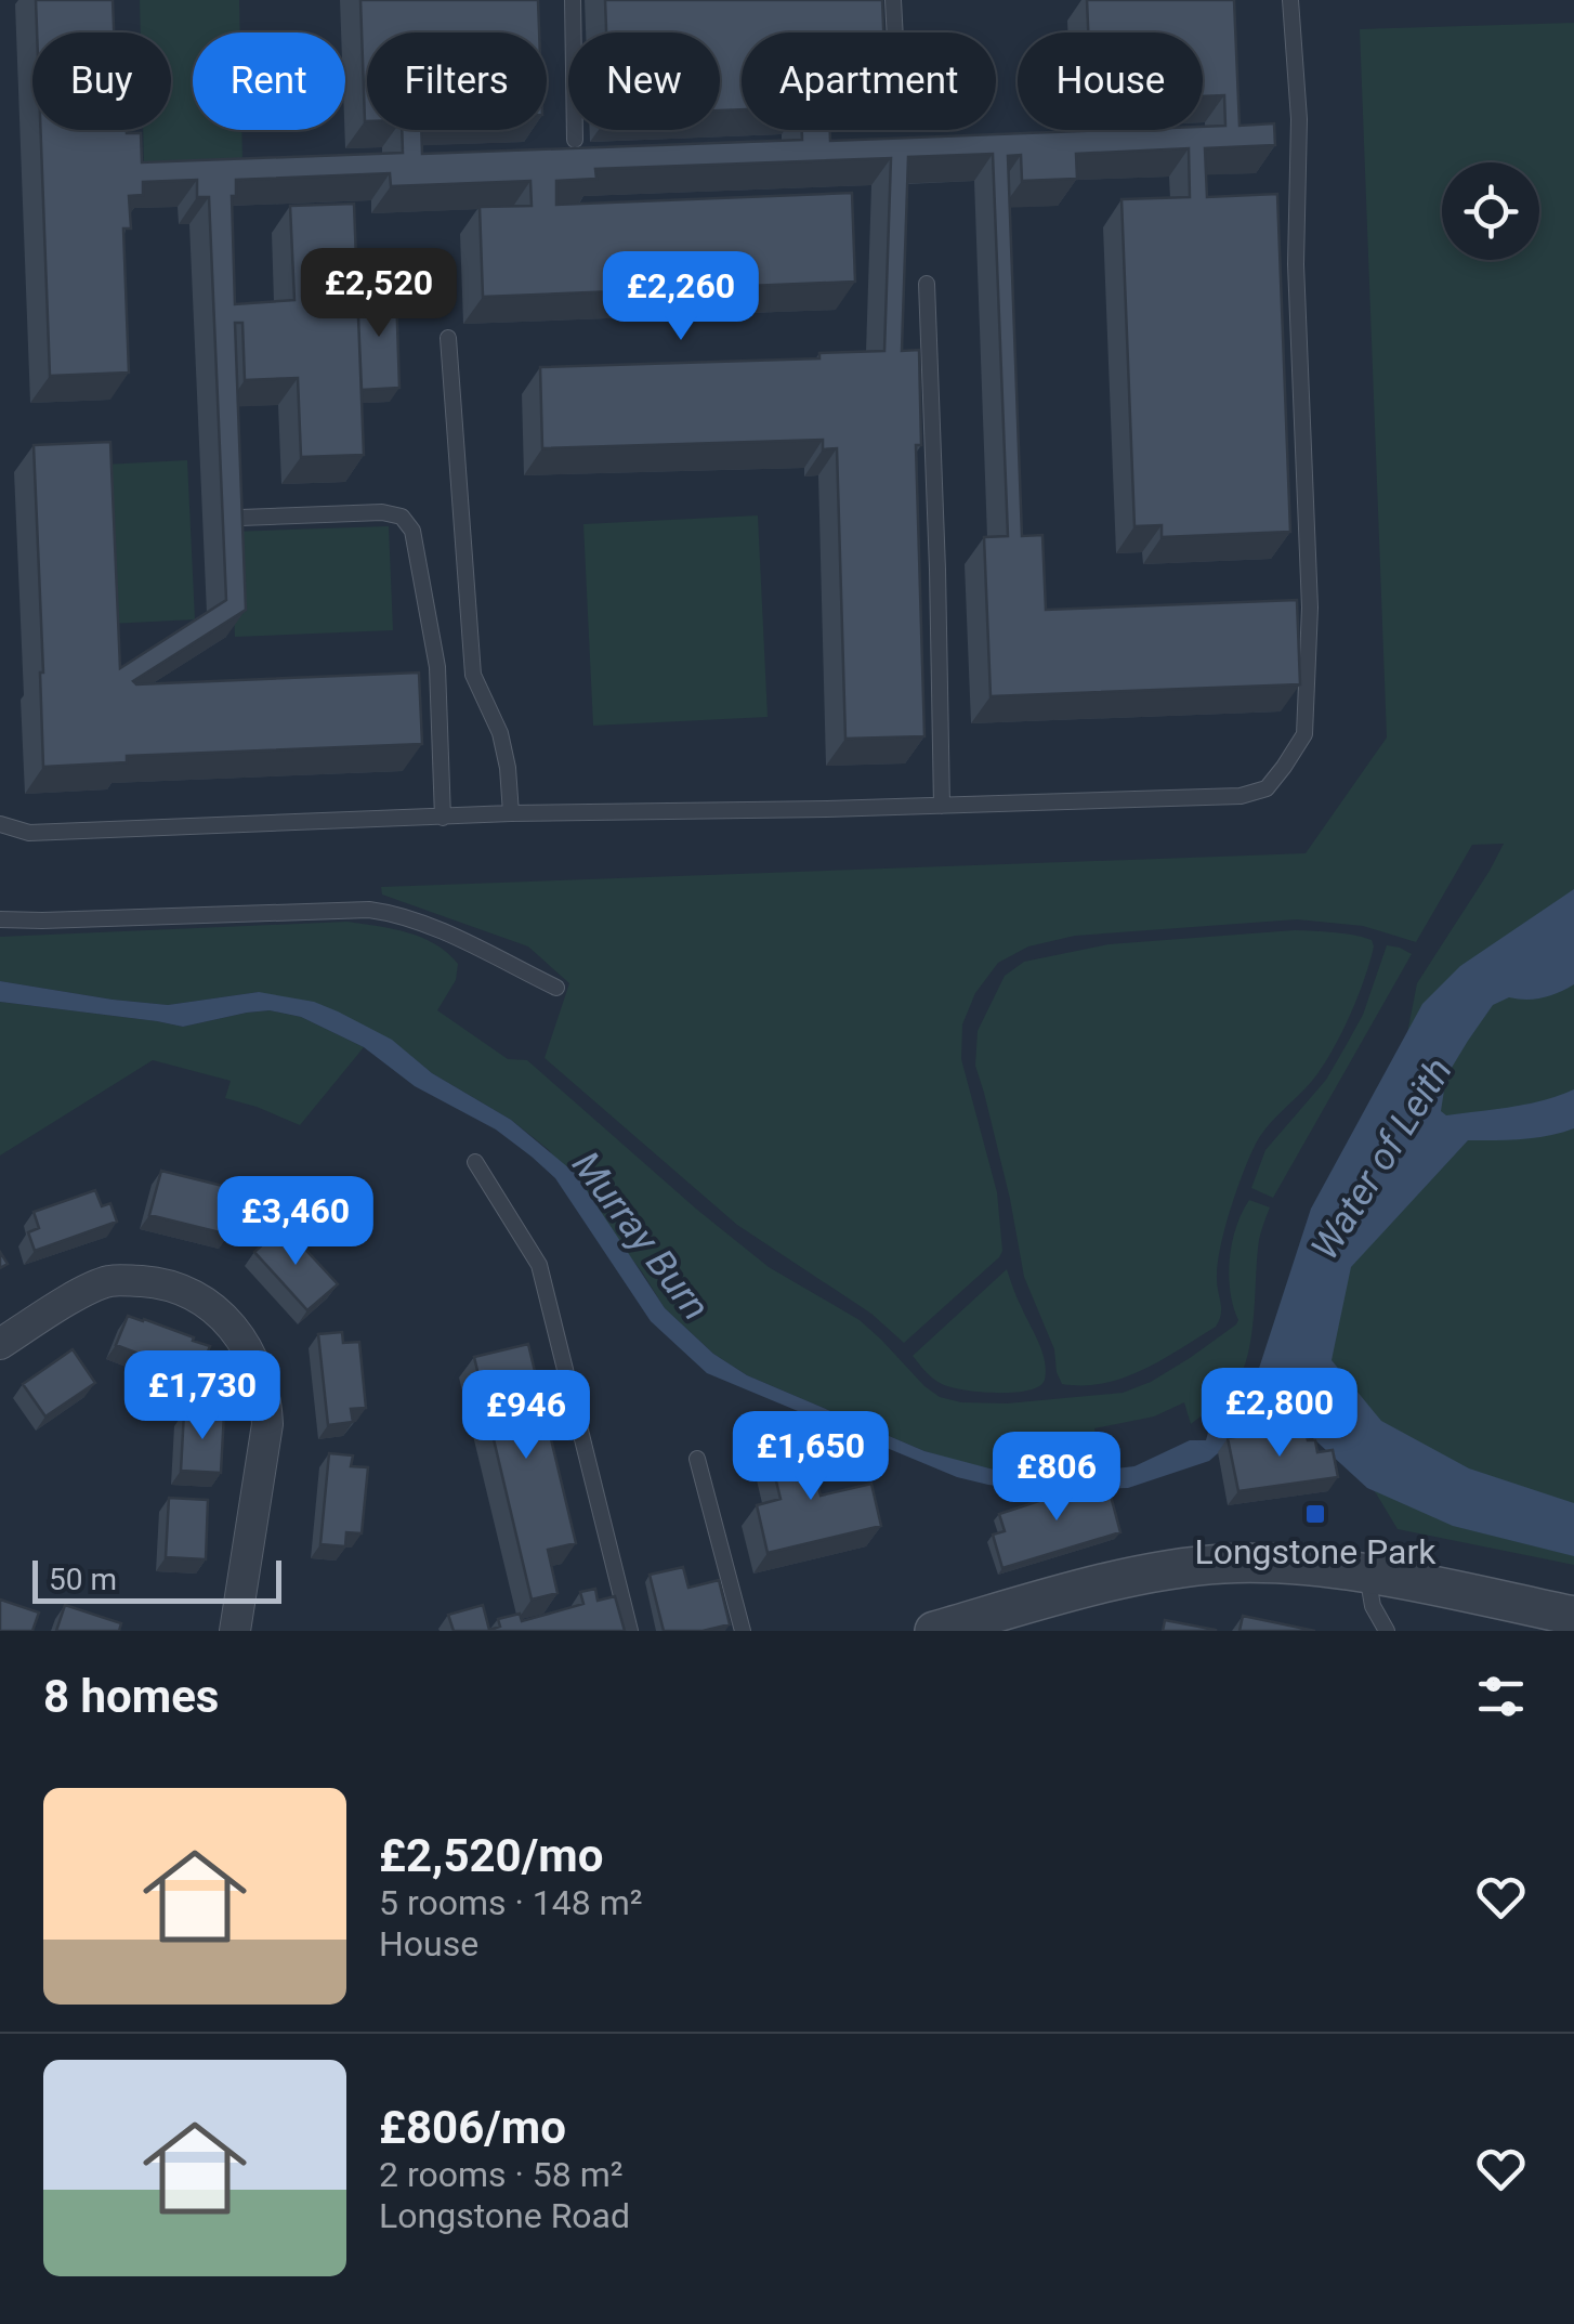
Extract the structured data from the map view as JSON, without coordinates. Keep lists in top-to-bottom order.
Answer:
{
  "water": ["Water of Leith", "Murray Burn"],
  "places": {
    "transit": ["Longstone Park"]
  },
  "scale_bar": "50 m",
  "page": {
    "chip": [
      "Buy",
      "Rent",
      "Filters",
      "New",
      "Apartment",
      "House"
    ],
    "price": [
      "£2,520",
      "£2,260",
      "£3,460",
      "£1,730",
      "£2,800",
      "£946",
      "£1,650",
      "£806"
    ],
    "scale": "50 m",
    "heading": "8 homes",
    "list": [
      {
        "name": "£2,520/mo",
        "note": "5 rooms · 148 m² · House"
      },
      {
        "name": "£806/mo",
        "note": "2 rooms · 58 m² · Longstone Road"
      }
    ]
  }
}
